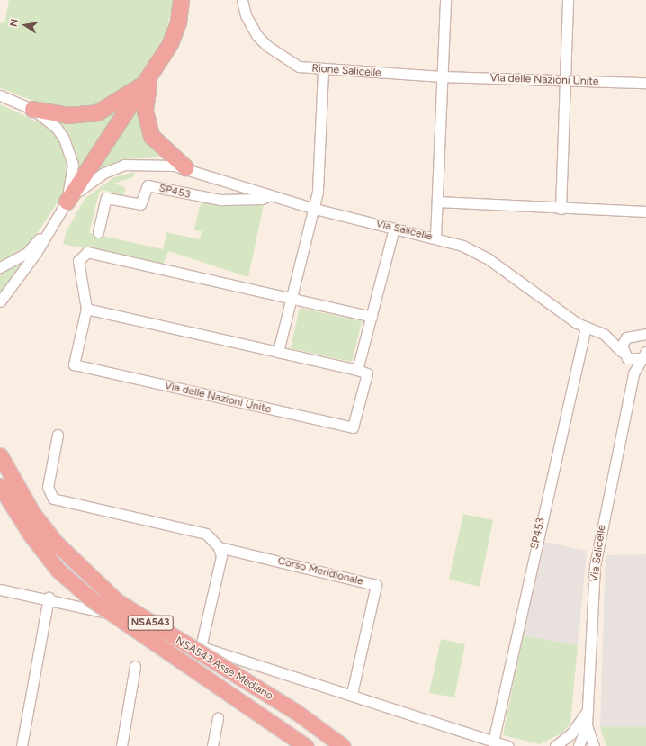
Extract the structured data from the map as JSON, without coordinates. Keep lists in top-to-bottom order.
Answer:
{
  "streets": {
    "highway": ["NSA543", "NSA543 Asse Mediano"],
    "street": [
      "Rione Salicelle",
      "Via delle Nazioni Unite",
      "SP453",
      "Via Salicelle",
      "Corso Meridionale"
    ]
  },
  "crossings": [
    ["Rione Salicelle", "Via delle Nazioni Unite"],
    ["SP453", "Via Salicelle"]
  ],
  "north": "left"
}
